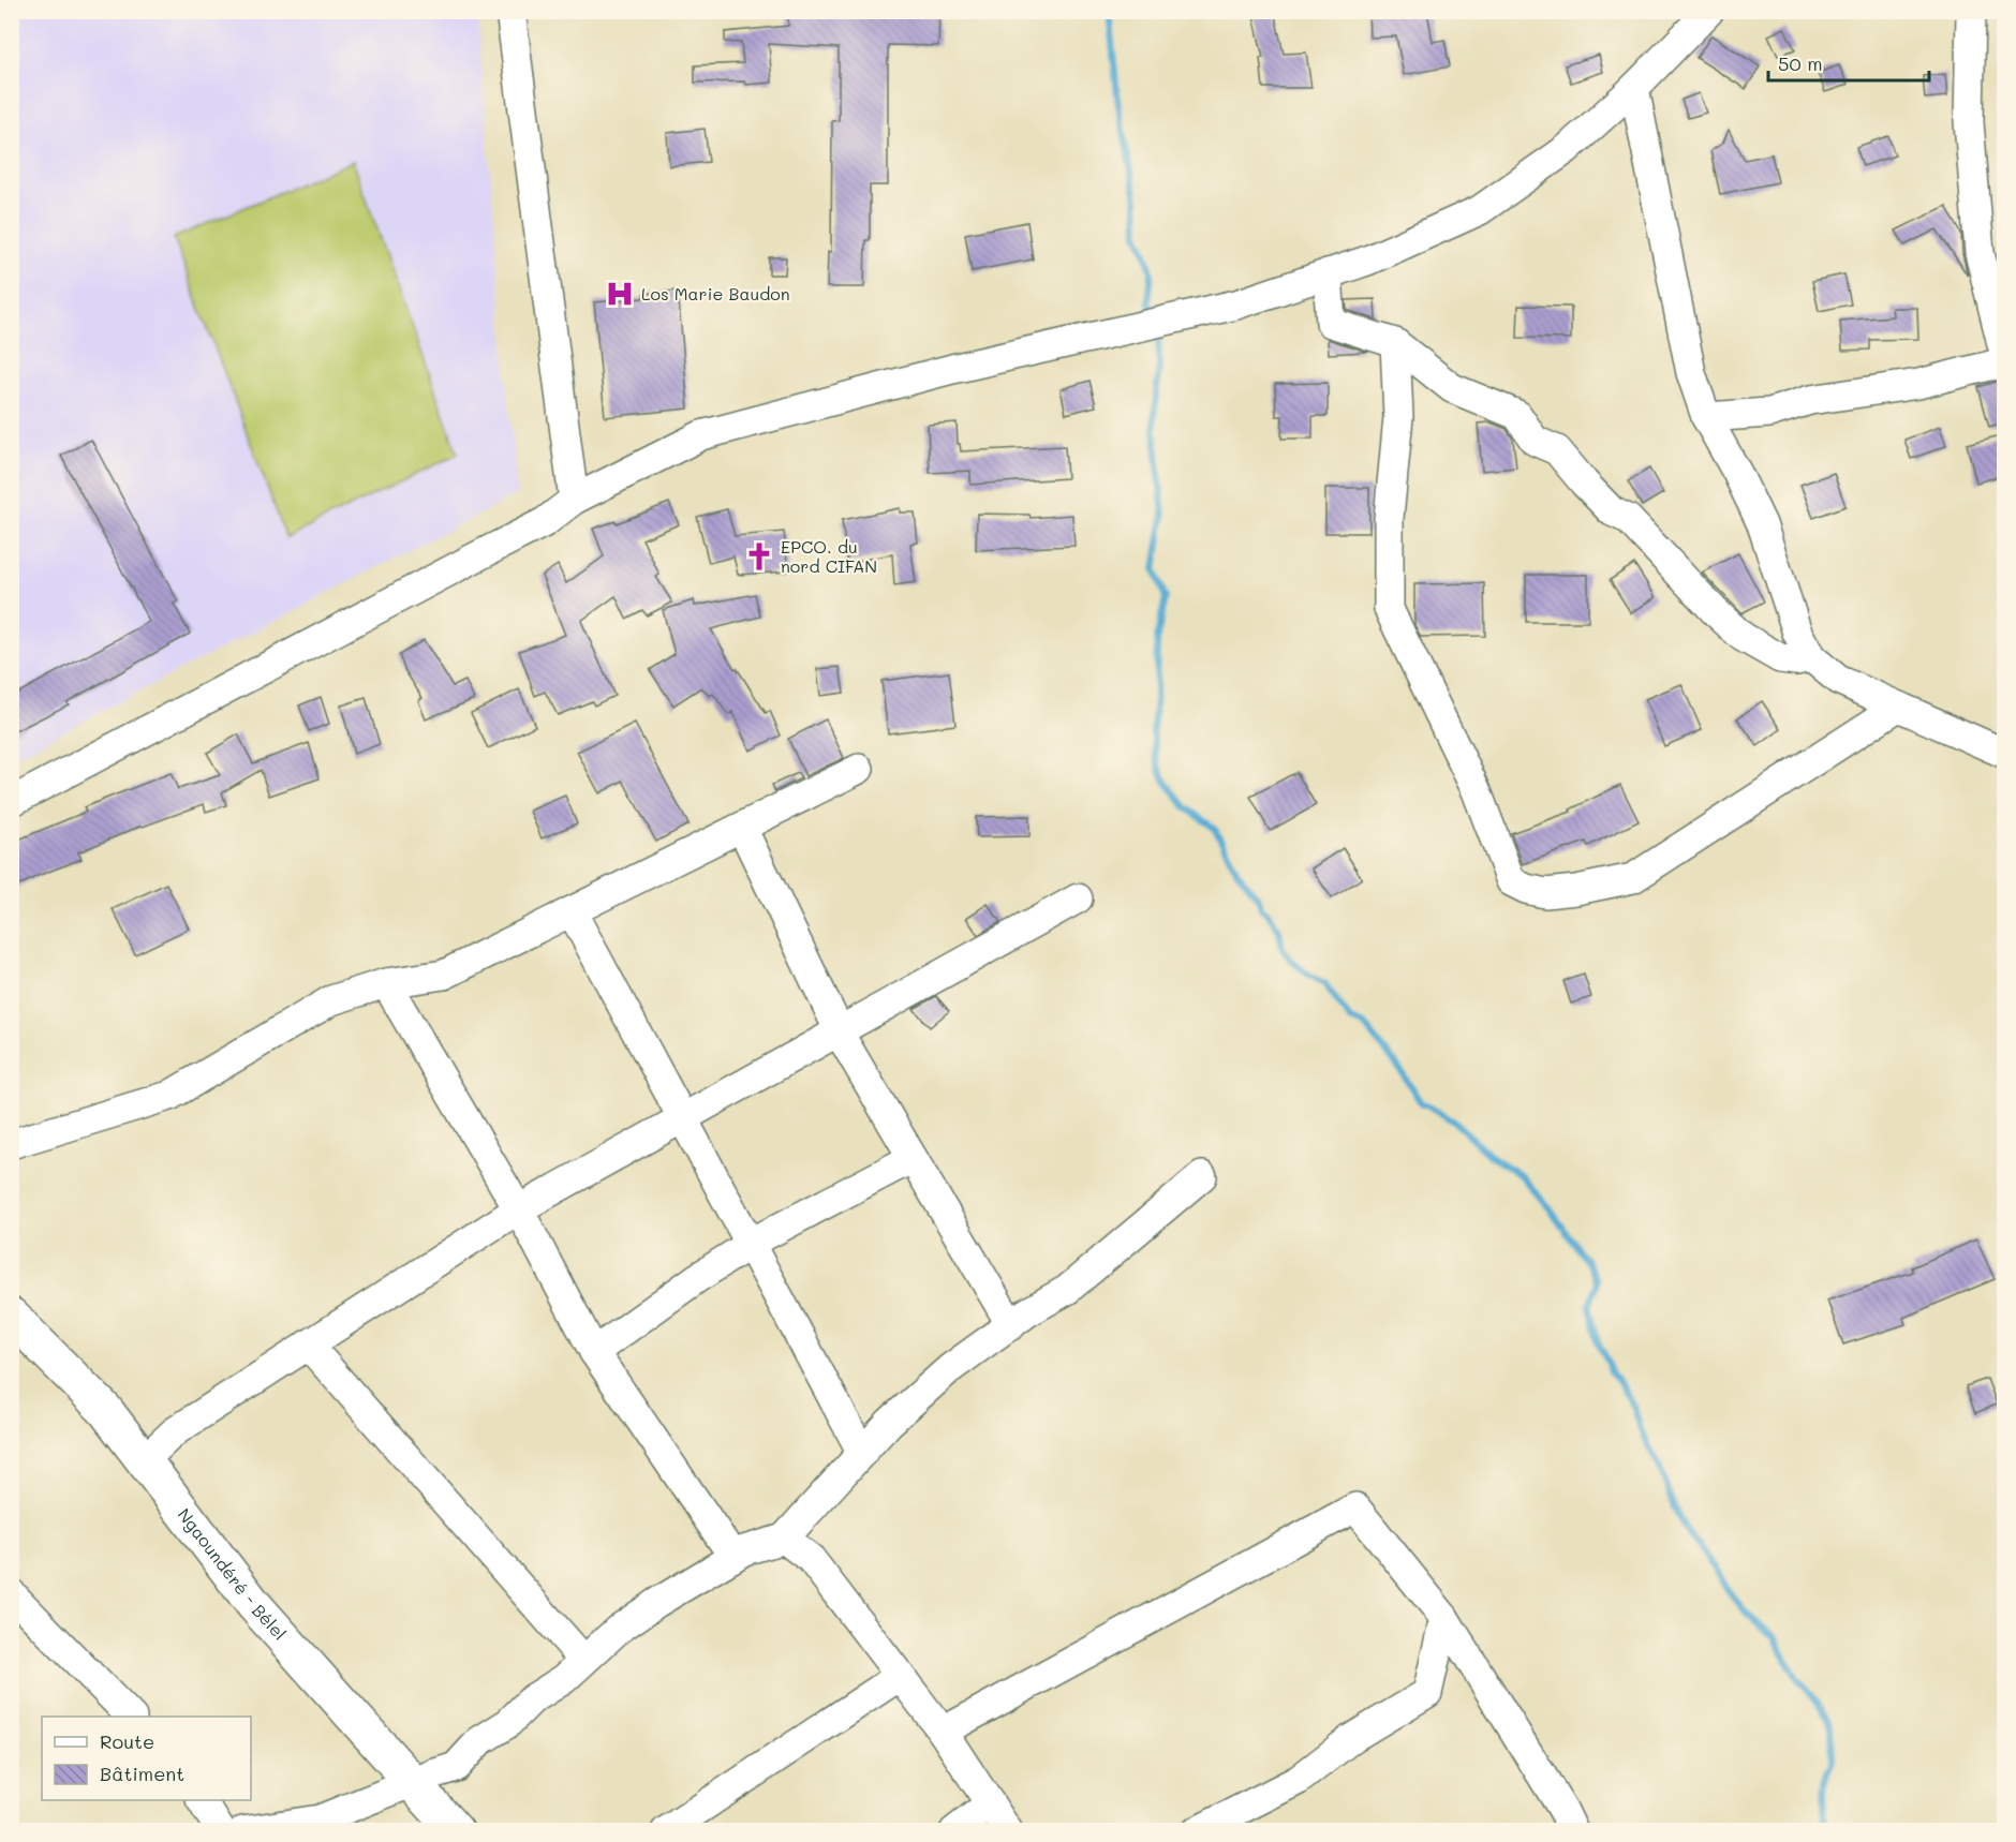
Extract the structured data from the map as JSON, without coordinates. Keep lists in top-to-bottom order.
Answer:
{
  "streets": {
    "main road": ["Ngaoundéré - Bélel"]
  },
  "places": {
    "hospital": ["Los Marie Baudon"],
    "church": ["EPCO. du nord CIFAN"]
  },
  "legend": ["Route", "Bâtiment"],
  "scale_bar": "50 m"
}
